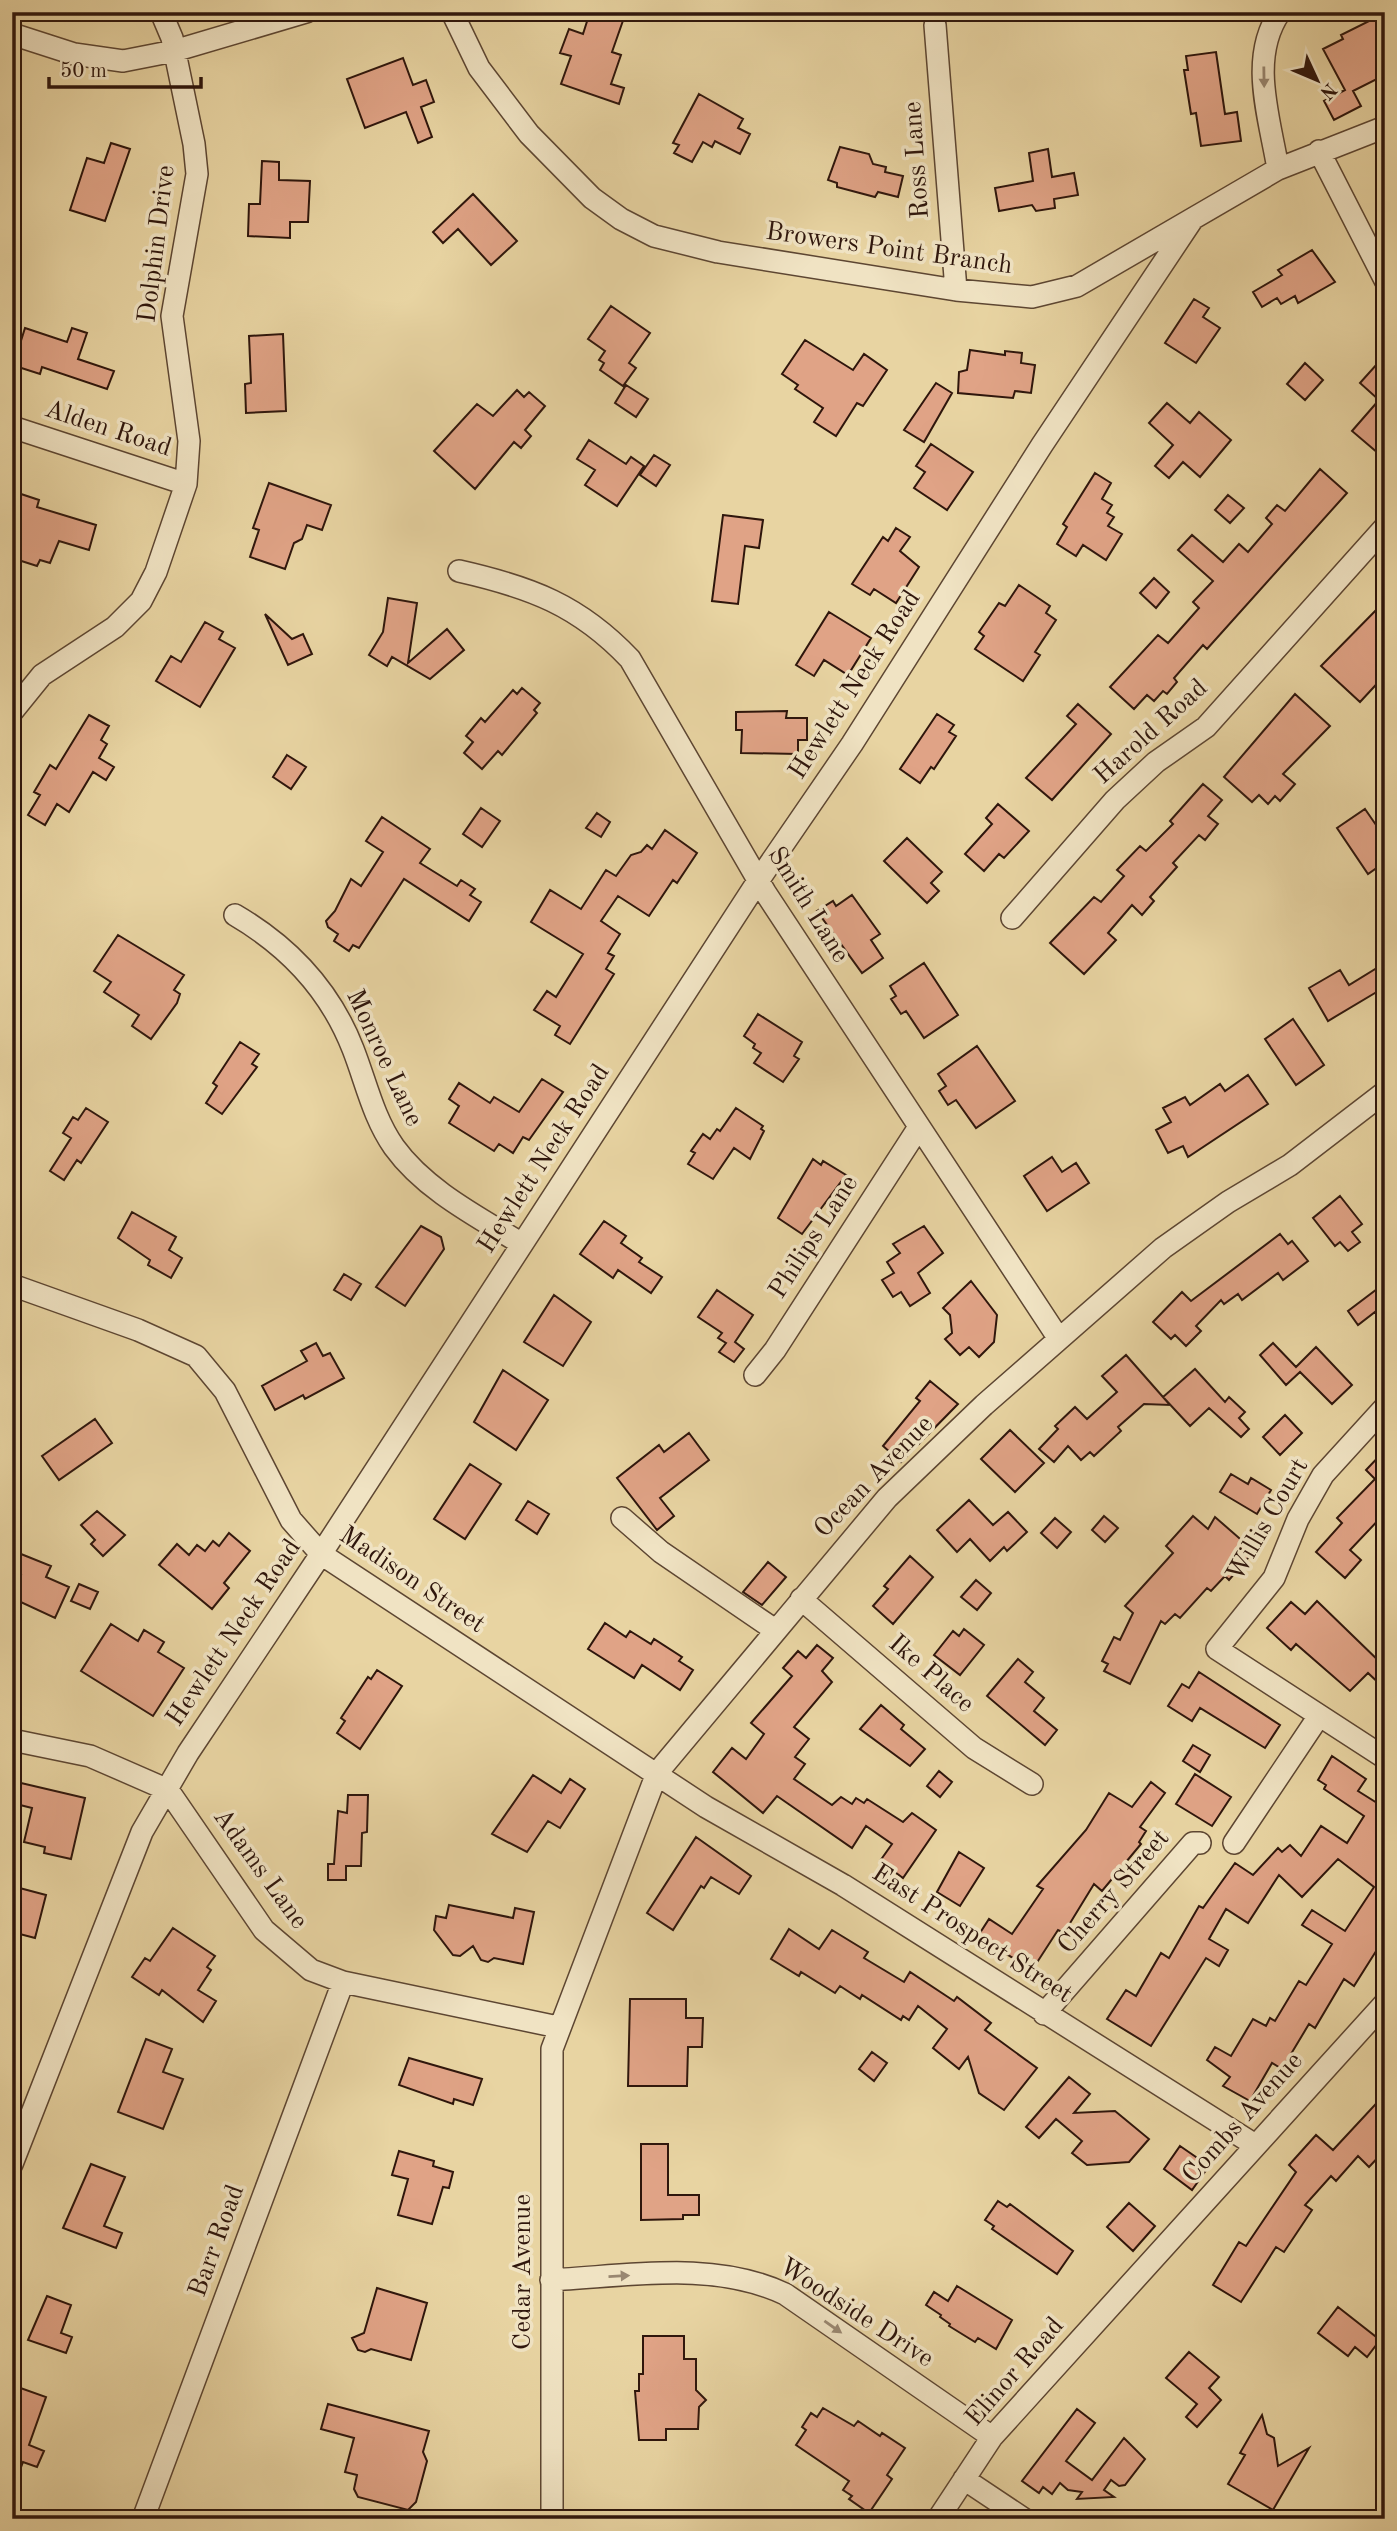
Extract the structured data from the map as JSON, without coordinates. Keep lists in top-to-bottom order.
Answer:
{
  "streets": {
    "street": [
      "Ross Lane",
      "Dolphin Drive",
      "Browers Point Branch",
      "Alden Road",
      "Hewlett Neck Road",
      "Harold Road",
      "Smith Lane",
      "Monroe Lane",
      "Philips Lane",
      "Ocean Avenue",
      "Willis Court",
      "Madison Street",
      "Ike Place",
      "Adams Lane",
      "Cherry Street",
      "East Prospect Street",
      "Combs Avenue",
      "Barr Road",
      "Cedar Avenue",
      "Woodside Drive",
      "Elinor Road"
    ]
  },
  "crossings": [
    ["Ross Lane", "Browers Point Branch"],
    ["Dolphin Drive", "Alden Road"],
    ["Browers Point Branch", "Hewlett Neck Road"],
    ["Hewlett Neck Road", "Smith Lane"],
    ["Hewlett Neck Road", "Monroe Lane"],
    ["Hewlett Neck Road", "Madison Street"],
    ["Hewlett Neck Road", "Adams Lane"],
    ["Smith Lane", "Philips Lane"],
    ["Smith Lane", "Ocean Avenue"],
    ["Ocean Avenue", "Madison Street"],
    ["Ocean Avenue", "Ike Place"],
    ["Ocean Avenue", "Adams Lane"],
    ["Ocean Avenue", "East Prospect Street"],
    ["Ocean Avenue", "Cedar Avenue"],
    ["Madison Street", "East Prospect Street"],
    ["Adams Lane", "Barr Road"],
    ["Adams Lane", "Cedar Avenue"],
    ["Cherry Street", "East Prospect Street"],
    ["East Prospect Street", "Combs Avenue"],
    ["Combs Avenue", "Elinor Road"],
    ["Cedar Avenue", "Woodside Drive"],
    ["Woodside Drive", "Elinor Road"]
  ],
  "one_way": ["Woodside Drive"],
  "scale_bar": "50 m",
  "north": "bottom right"
}
